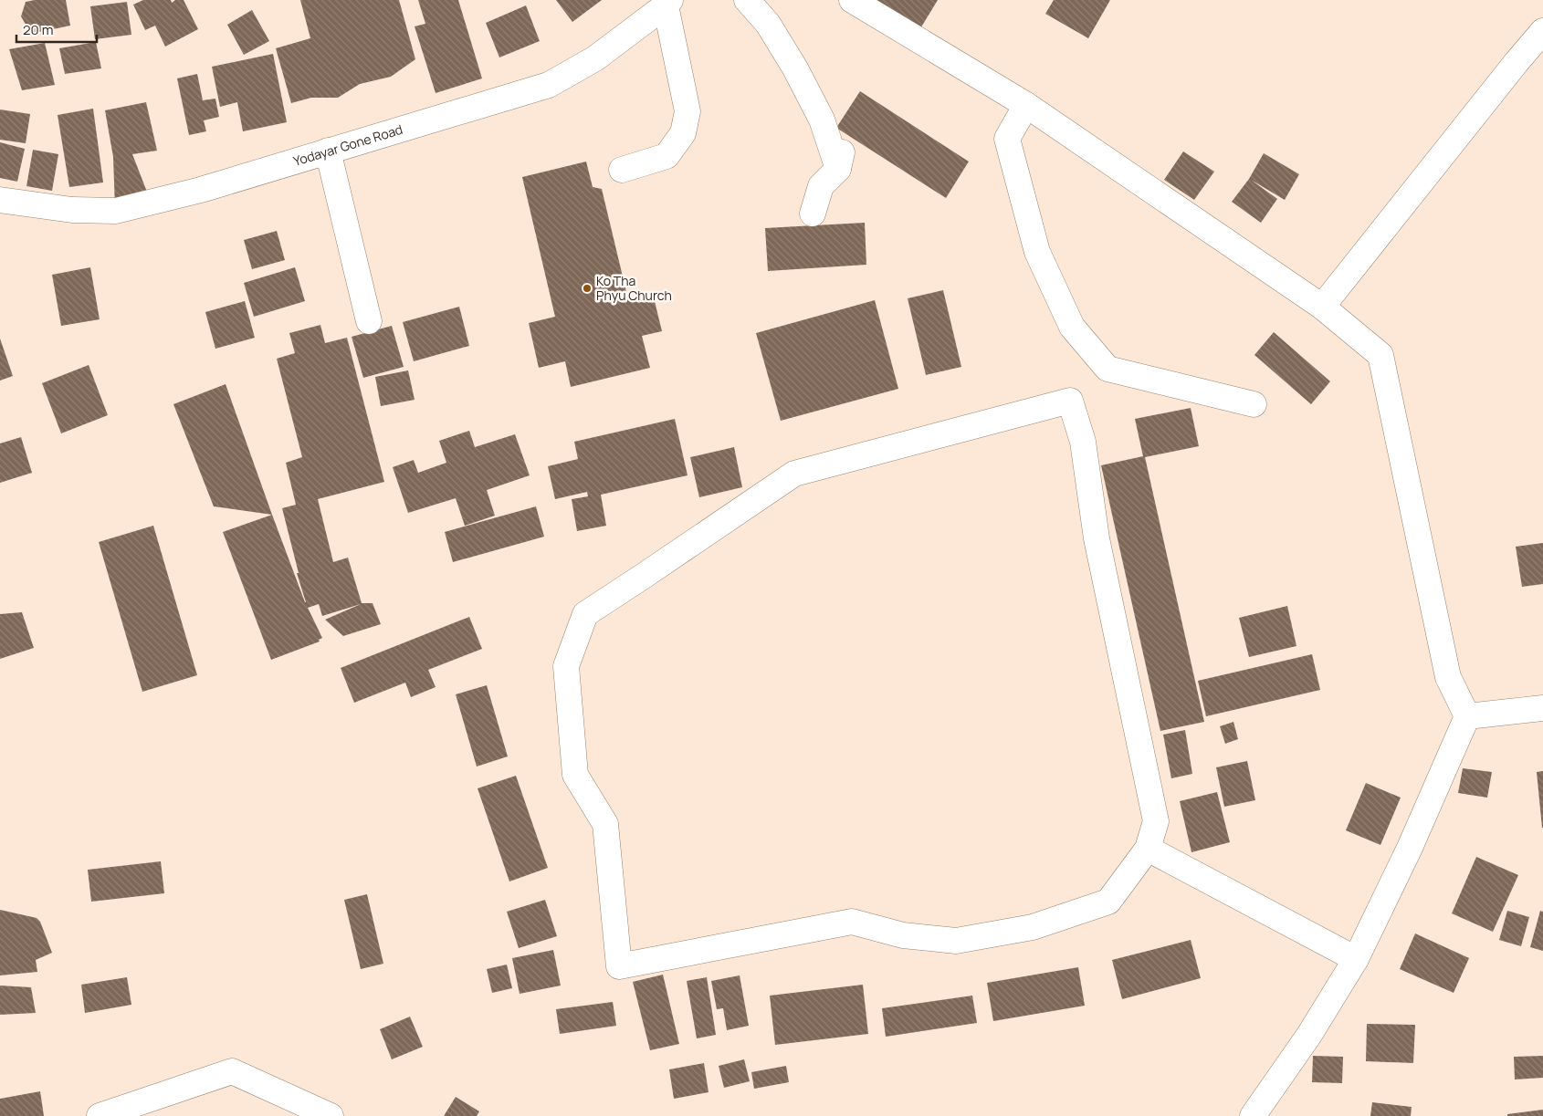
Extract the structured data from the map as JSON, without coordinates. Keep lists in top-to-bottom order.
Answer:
{
  "streets": {
    "street": ["Yodayar Gone Road"]
  },
  "places": ["Ko Tha Phyu Church"],
  "scale_bar": "20 m"
}
